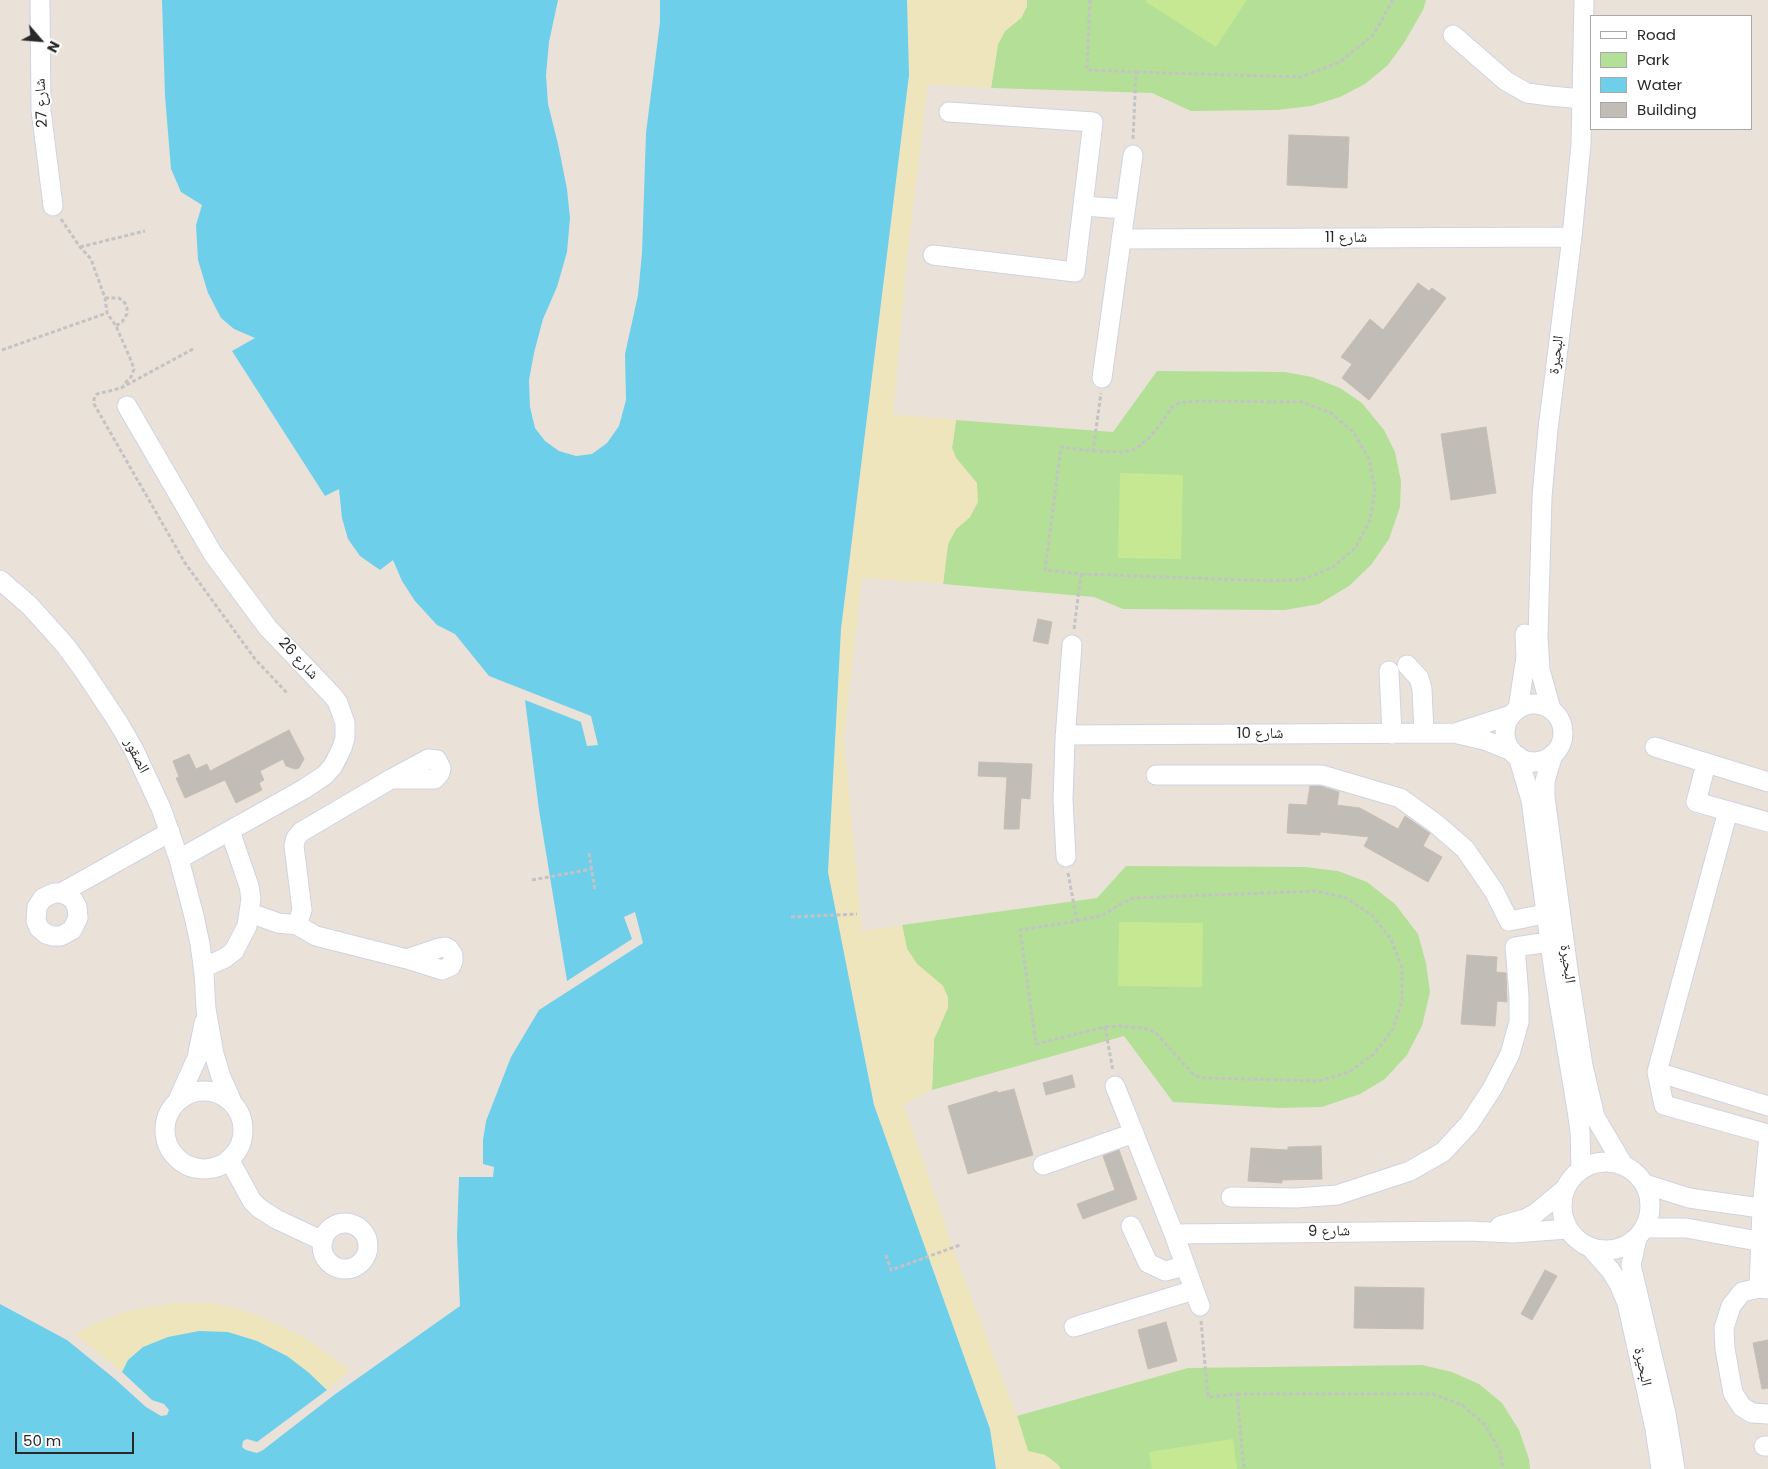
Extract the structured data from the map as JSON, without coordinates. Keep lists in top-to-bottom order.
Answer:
{
  "streets": {
    "street": [
      "شارع 27",
      "شارع 11",
      "البحيرة",
      "شارع 26",
      "شارع 10",
      "الصقور",
      "شارع 9"
    ]
  },
  "crossings": [
    ["شارع 11", "البحيرة"],
    ["البحيرة", "شارع 10"],
    ["البحيرة", "شارع 9"],
    ["شارع 26", "الصقور"]
  ],
  "legend": [
    "Road",
    "Park",
    "Water",
    "Building"
  ],
  "scale_bar": "50 m",
  "north": "bottom right"
}
